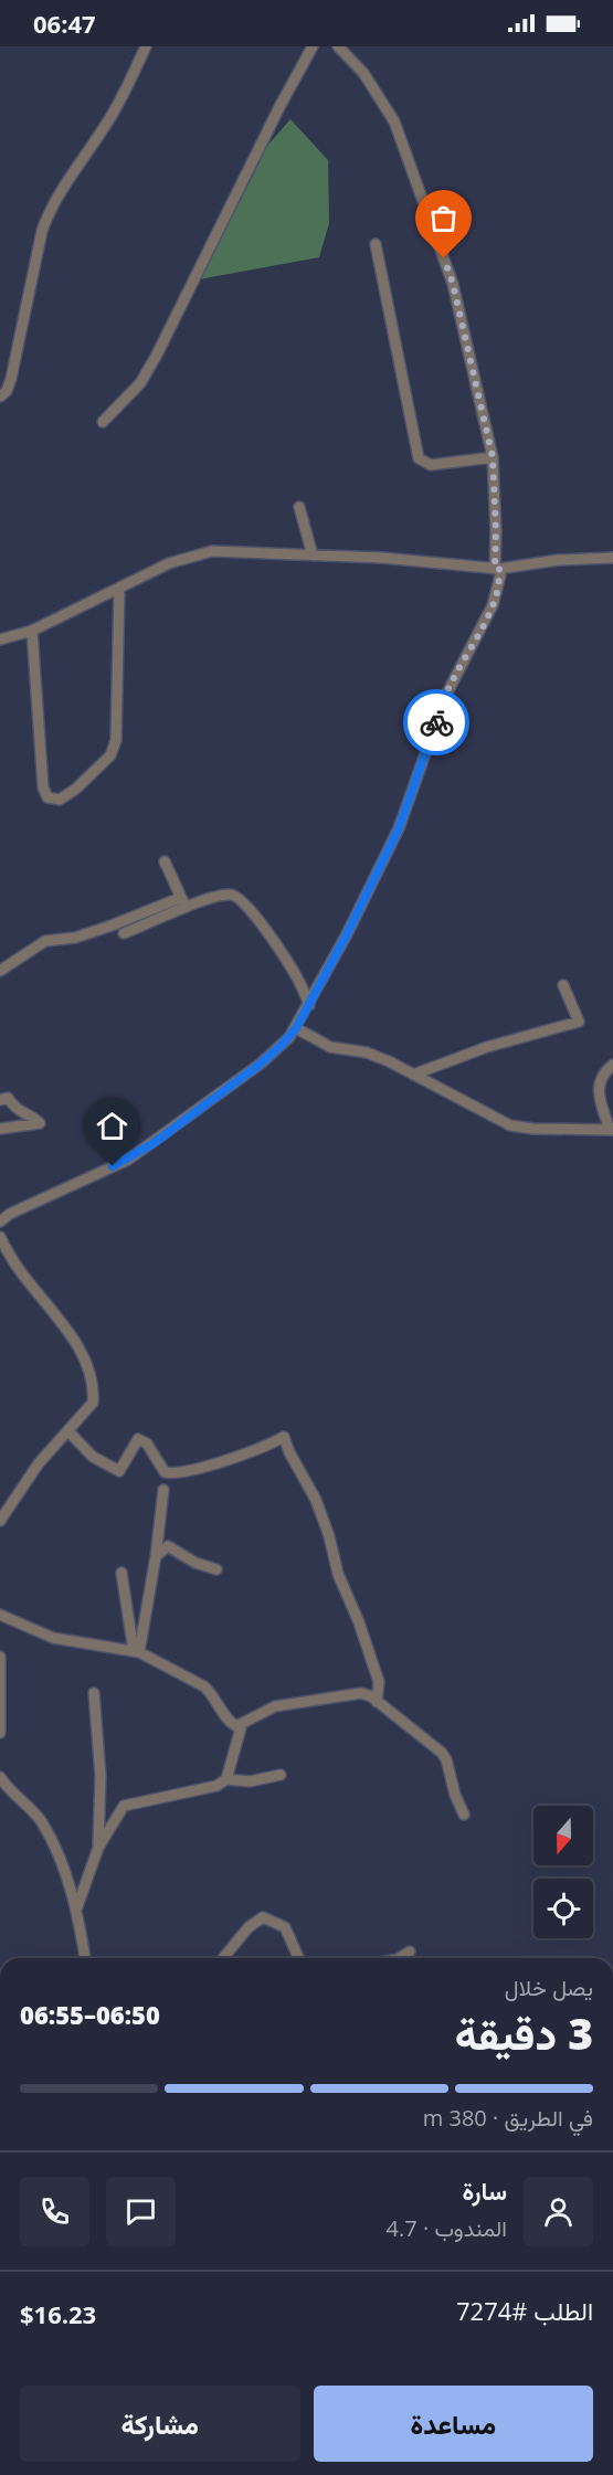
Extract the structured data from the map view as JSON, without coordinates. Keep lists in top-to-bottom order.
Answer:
{
  "north": "bottom",
  "page": {
    "status": "06:47",
    "heading": ["3 دقيقة", "يصل خلال", "06:50–06:55"],
    "panel": [
      "سارة",
      "المندوب · 4.7",
      "الطلب #7274",
      "$16.23"
    ],
    "bar": "في الطريق · 380 m",
    "buttons": ["مساعدة", "مشاركة"]
  }
}
